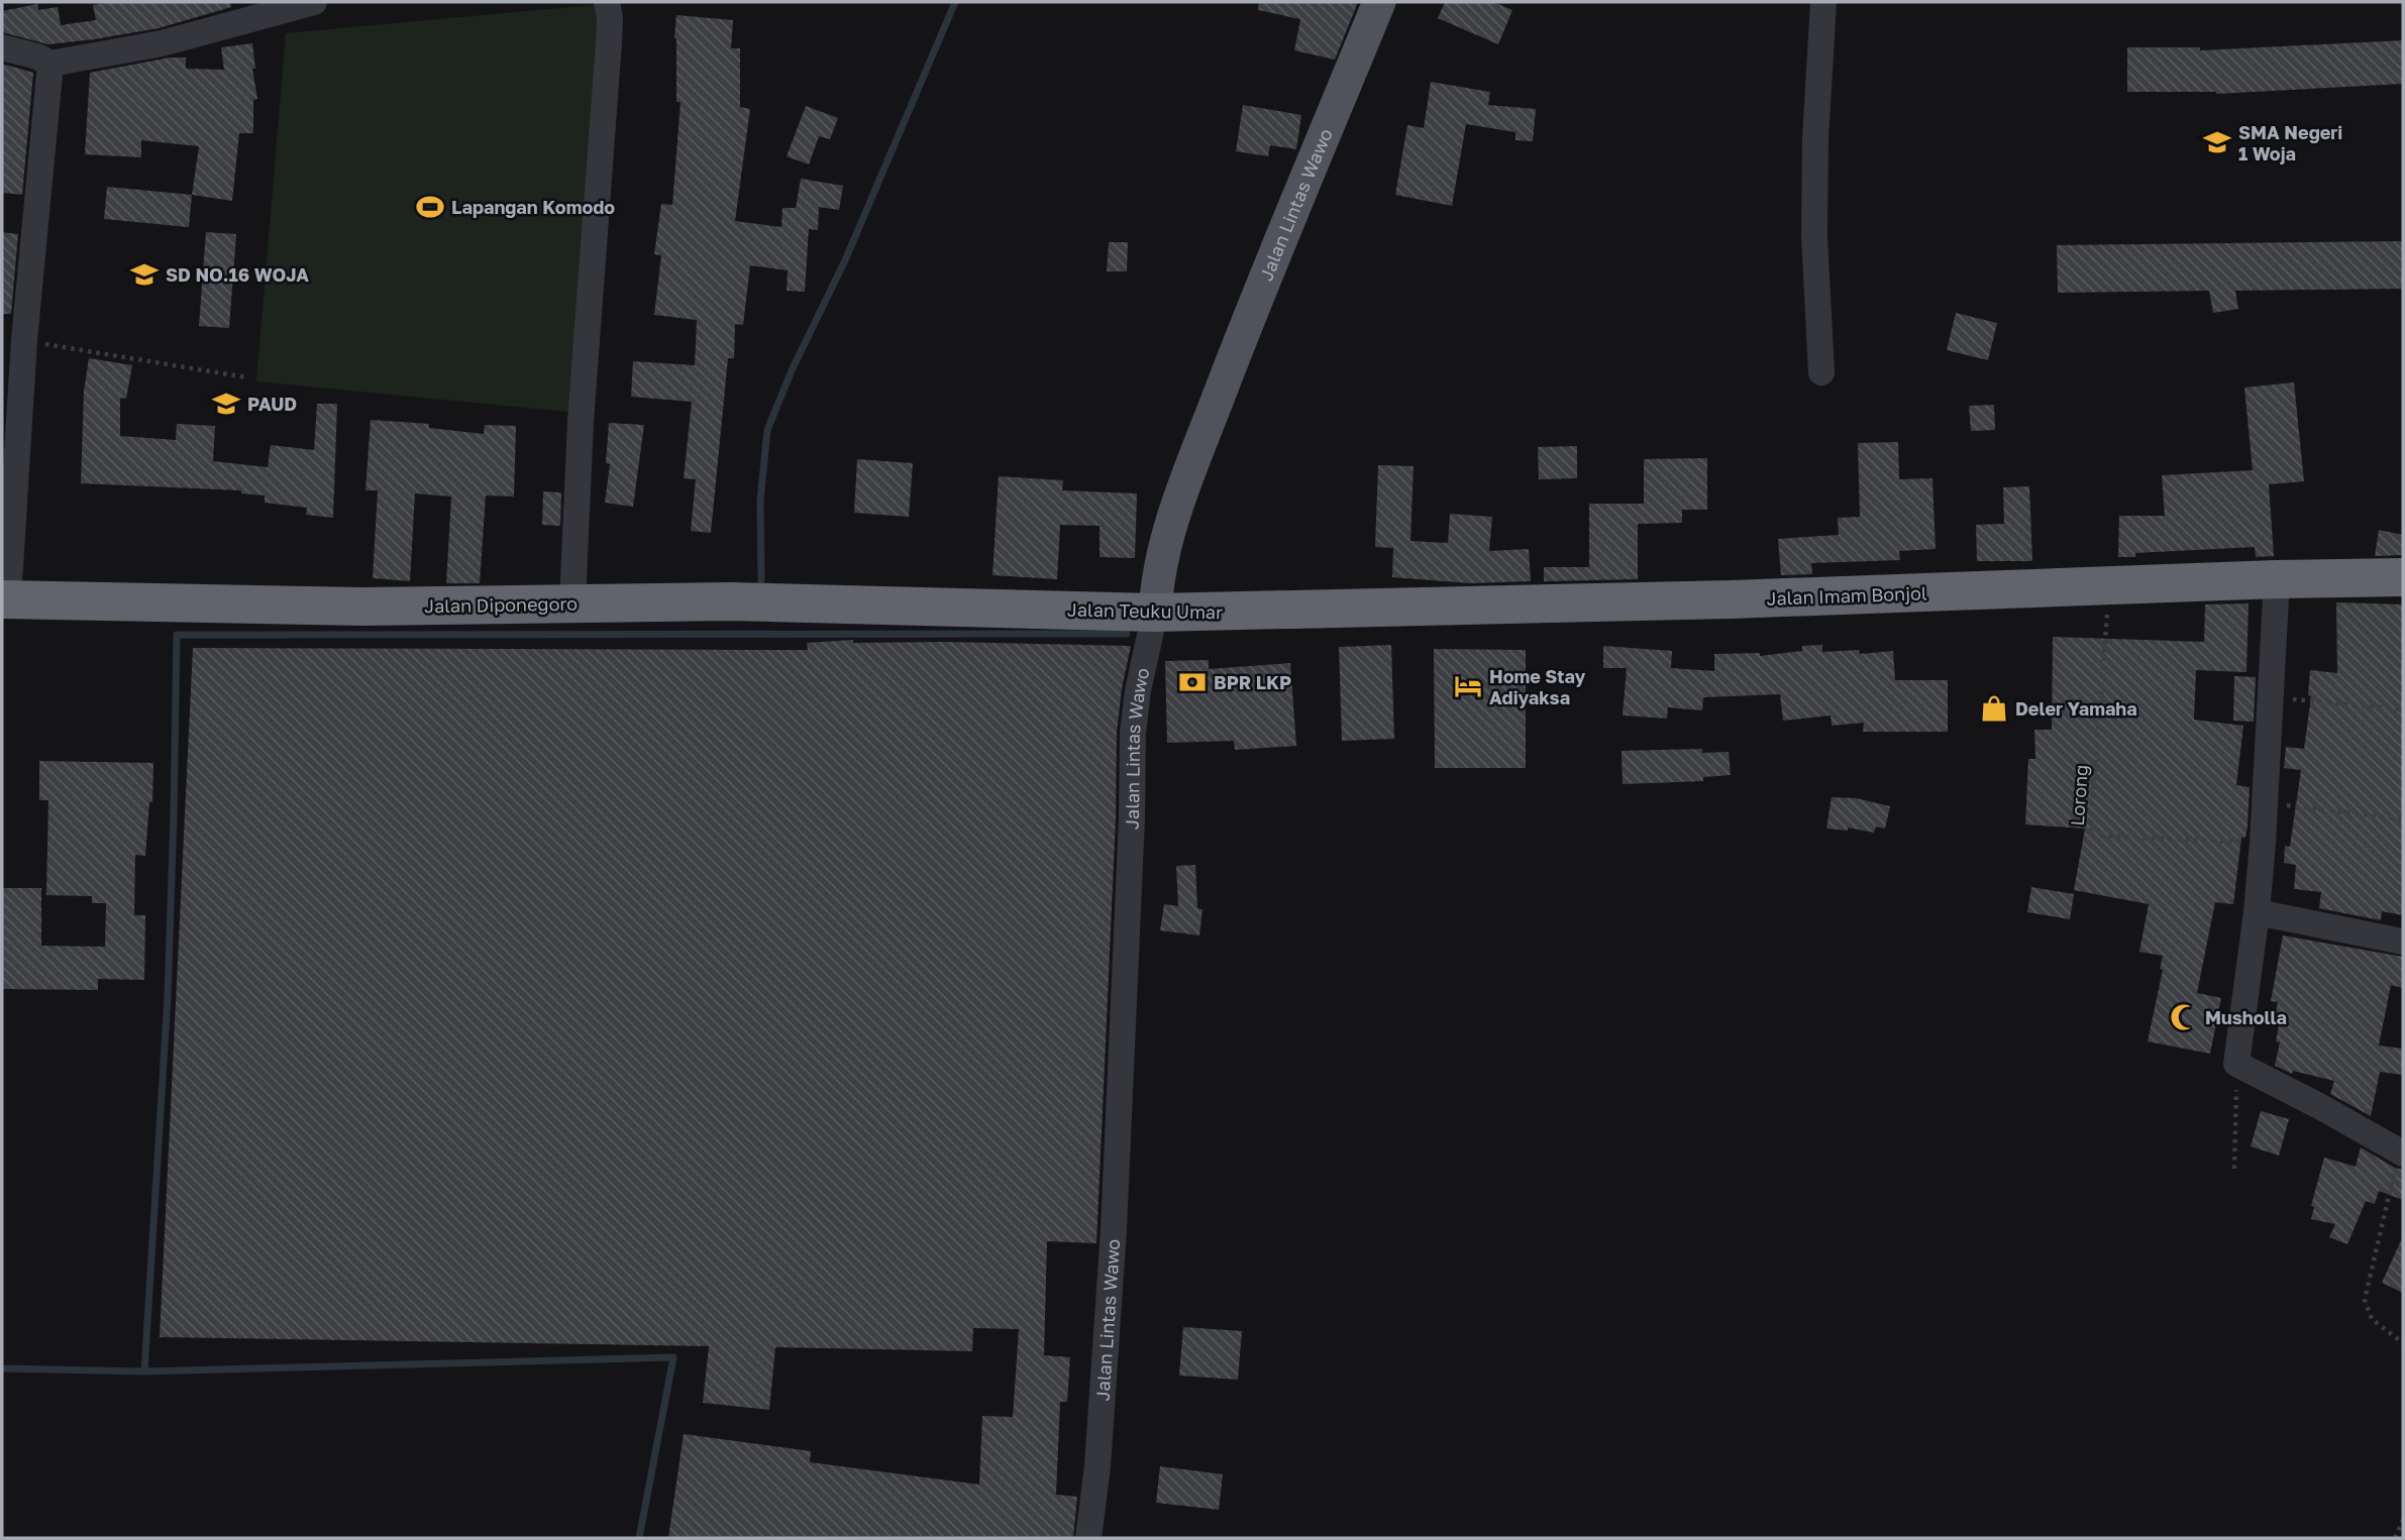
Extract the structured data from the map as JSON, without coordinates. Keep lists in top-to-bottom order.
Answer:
{
  "streets": {
    "highway": ["Jalan Imam Bonjol", "Jalan Diponegoro", "Jalan Teuku Umar"],
    "main road": ["Jalan Lintas Wawo"],
    "path": ["Lorong"]
  },
  "crossings": [
    ["Jalan Lintas Wawo", "Jalan Teuku Umar"],
    ["Jalan Imam Bonjol", "Jalan Teuku Umar"],
    ["Jalan Imam Bonjol", "Lorong"],
    ["Jalan Diponegoro", "Jalan Teuku Umar"]
  ],
  "places": {
    "school or university": ["SMA Negeri 1 Woja", "SD NO.16 WOJA", "PAUD"],
    "sports": ["Lapangan Komodo"],
    "bank": ["BPR LKP"],
    "hotel": ["Home Stay Adiyaksa"],
    "shop": ["Deler Yamaha"],
    "mosque": ["Musholla"]
  }
}
